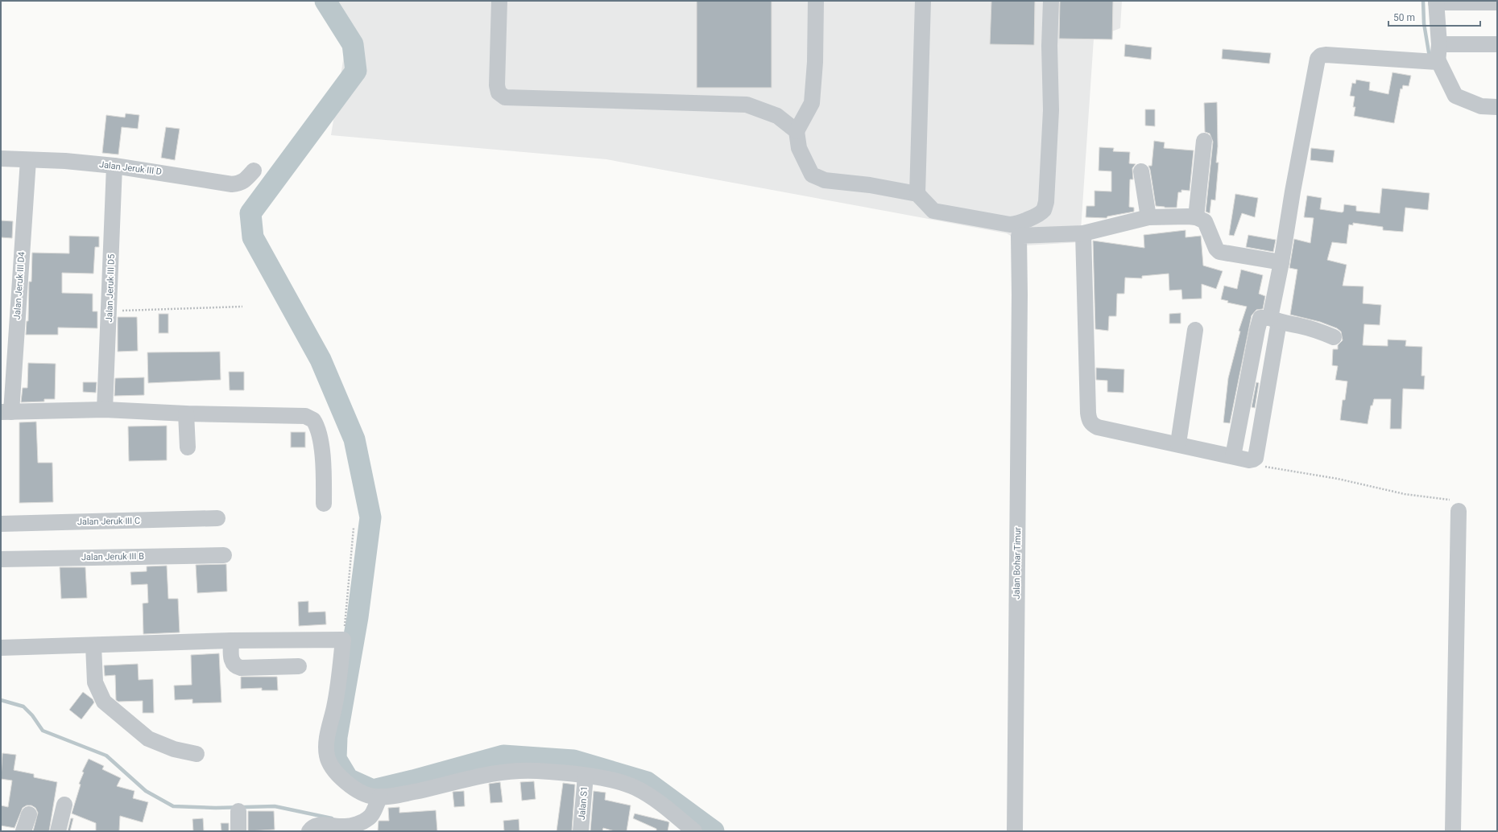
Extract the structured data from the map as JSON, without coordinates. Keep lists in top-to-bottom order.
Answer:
{
  "streets": {
    "street": [
      "Jalan Jeruk III D",
      "Jalan Jeruk III D4",
      "Jalan Jeruk III D5",
      "Jalan Jeruk III C",
      "Jalan Jeruk III B",
      "Jalan Bohar Timur",
      "Jalan S1"
    ]
  },
  "crossings": [
    ["Jalan Jeruk III D", "Jalan Jeruk III D4"],
    ["Jalan Jeruk III D", "Jalan Jeruk III D5"]
  ],
  "scale_bar": "50 m"
}
